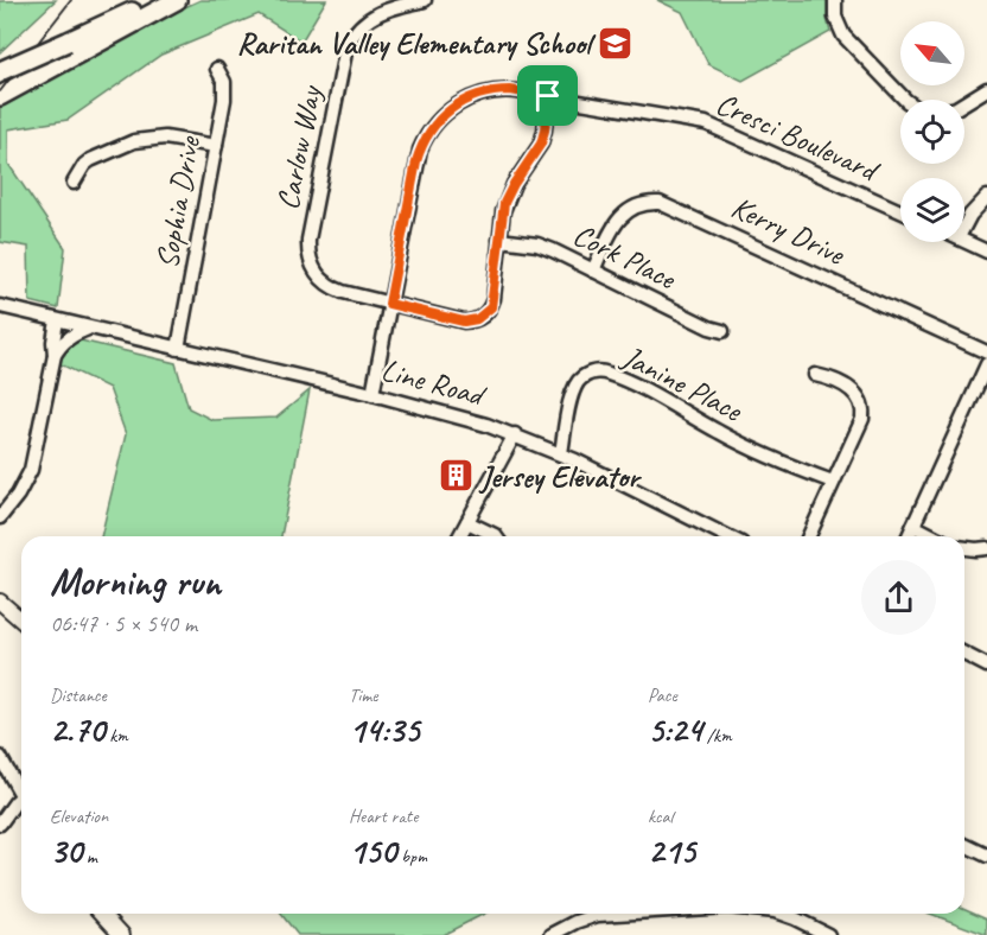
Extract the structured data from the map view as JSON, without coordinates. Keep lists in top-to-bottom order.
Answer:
{
  "streets": {
    "street": [
      "Cresci Boulevard",
      "Carlow Way",
      "Sophia Drive",
      "Kerry Drive",
      "Cork Place",
      "Line Road",
      "Janine Place"
    ]
  },
  "crossings": [
    ["Cresci Boulevard", "Carlow Way"],
    ["Cresci Boulevard", "Line Road"],
    ["Carlow Way", "Cork Place"],
    ["Sophia Drive", "Line Road"],
    ["Kerry Drive", "Cork Place"],
    ["Line Road", "Janine Place"]
  ],
  "places": {
    "school or university": ["Raritan Valley Elementary School"],
    "building": ["Jersey Elevator"]
  },
  "north": "top left",
  "page": {
    "heading": ["Morning run", "06:47 · 5 × 540 m"],
    "stats": [
      ["Distance", "2.70 km"],
      ["Time", "14:35"],
      ["Pace", "5:24 /km"],
      ["Elevation", "30 m"],
      ["Heart rate", "150 bpm"],
      ["kcal", "215"]
    ]
  }
}
